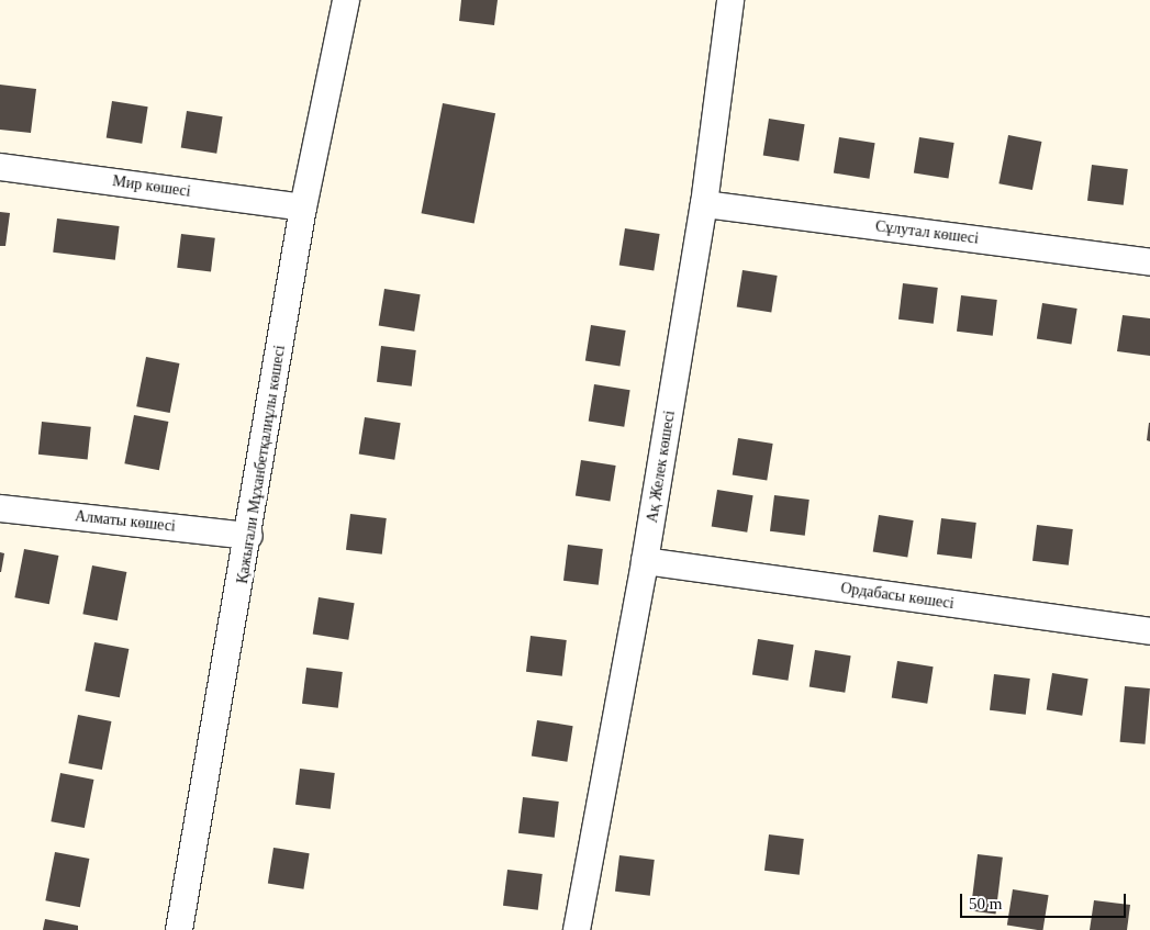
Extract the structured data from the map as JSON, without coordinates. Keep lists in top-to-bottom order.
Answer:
{
  "streets": {
    "street": [
      "Мир көшесі",
      "Сұлутал көшесі",
      "Қажығали Мұханбетқалиұлы көшесі",
      "Ақ Желек көшесі",
      "Алматы көшесі",
      "Ордабасы көшесі"
    ]
  },
  "crossings": [
    ["Мир көшесі", "Қажығали Мұханбетқалиұлы көшесі"],
    ["Сұлутал көшесі", "Ақ Желек көшесі"],
    ["Қажығали Мұханбетқалиұлы көшесі", "Алматы көшесі"],
    ["Ақ Желек көшесі", "Ордабасы көшесі"]
  ],
  "scale_bar": "50 m"
}
